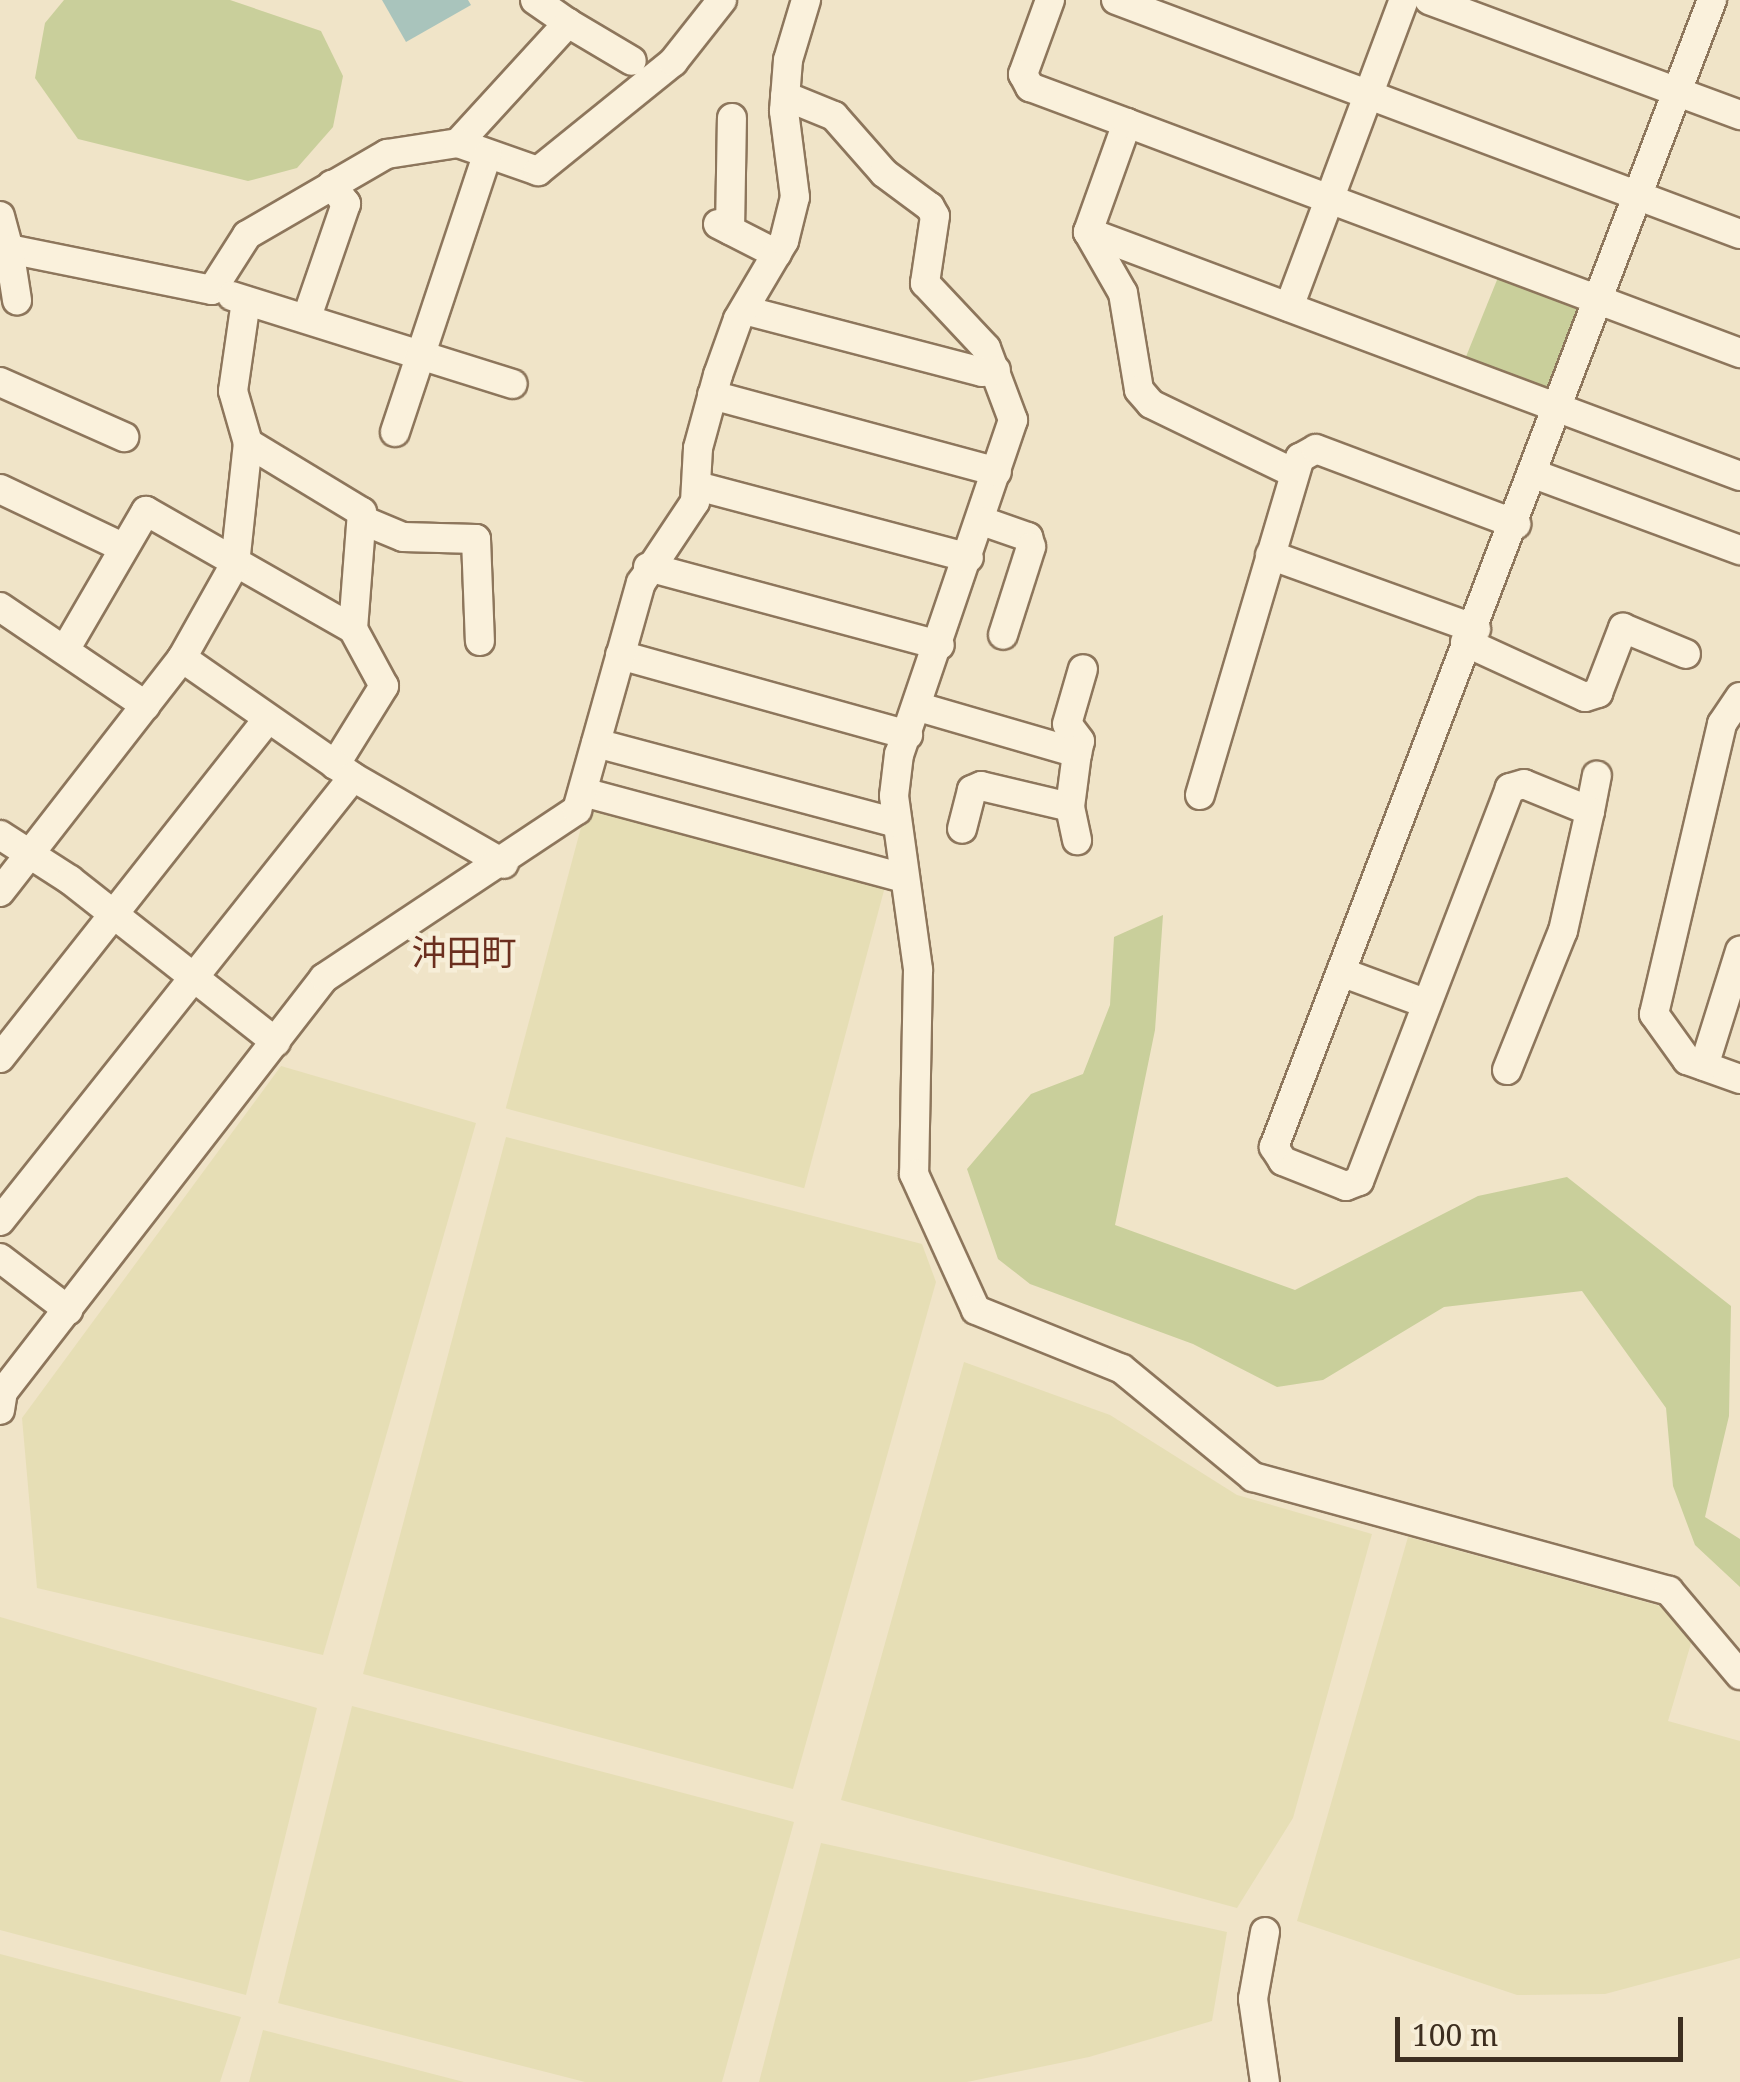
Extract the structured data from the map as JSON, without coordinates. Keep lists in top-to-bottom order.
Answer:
{
  "districts": ["沖田町"],
  "scale_bar": "100 m"
}
